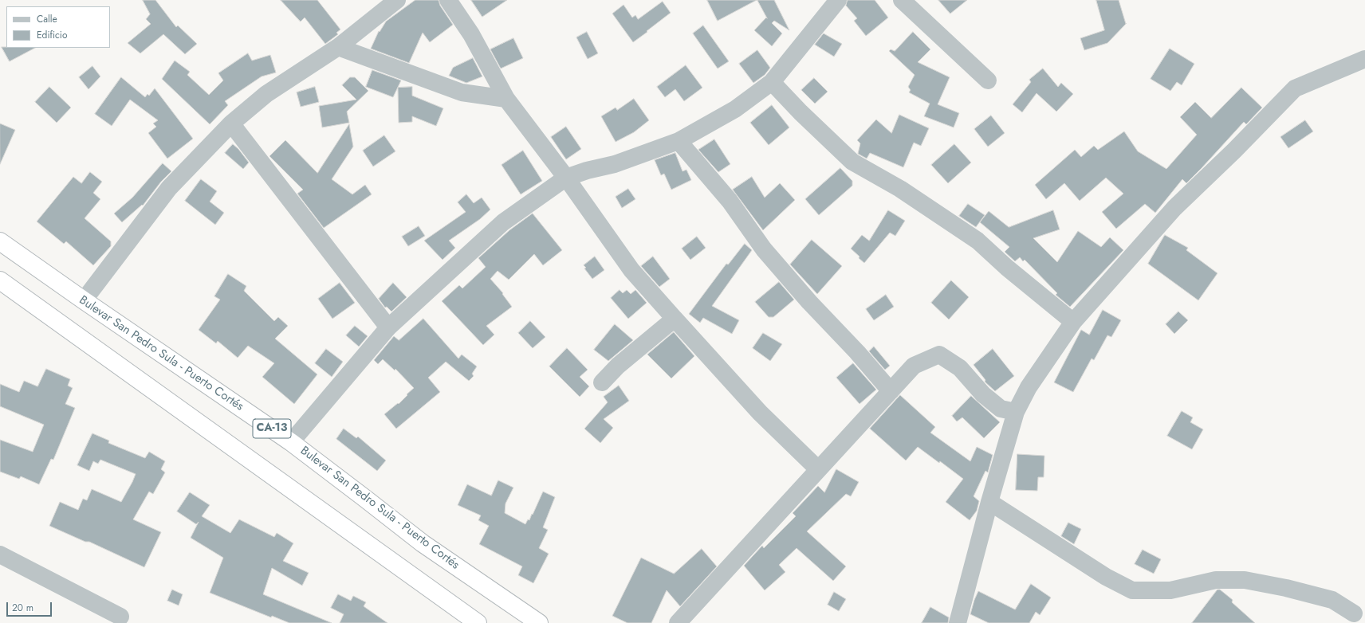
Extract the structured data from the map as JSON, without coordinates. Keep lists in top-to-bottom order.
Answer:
{
  "streets": {
    "highway": ["Bulevar San Pedro Sula - Puerto Cortés", "CA-13"]
  },
  "legend": ["Calle", "Edificio"],
  "scale_bar": "20 m"
}
